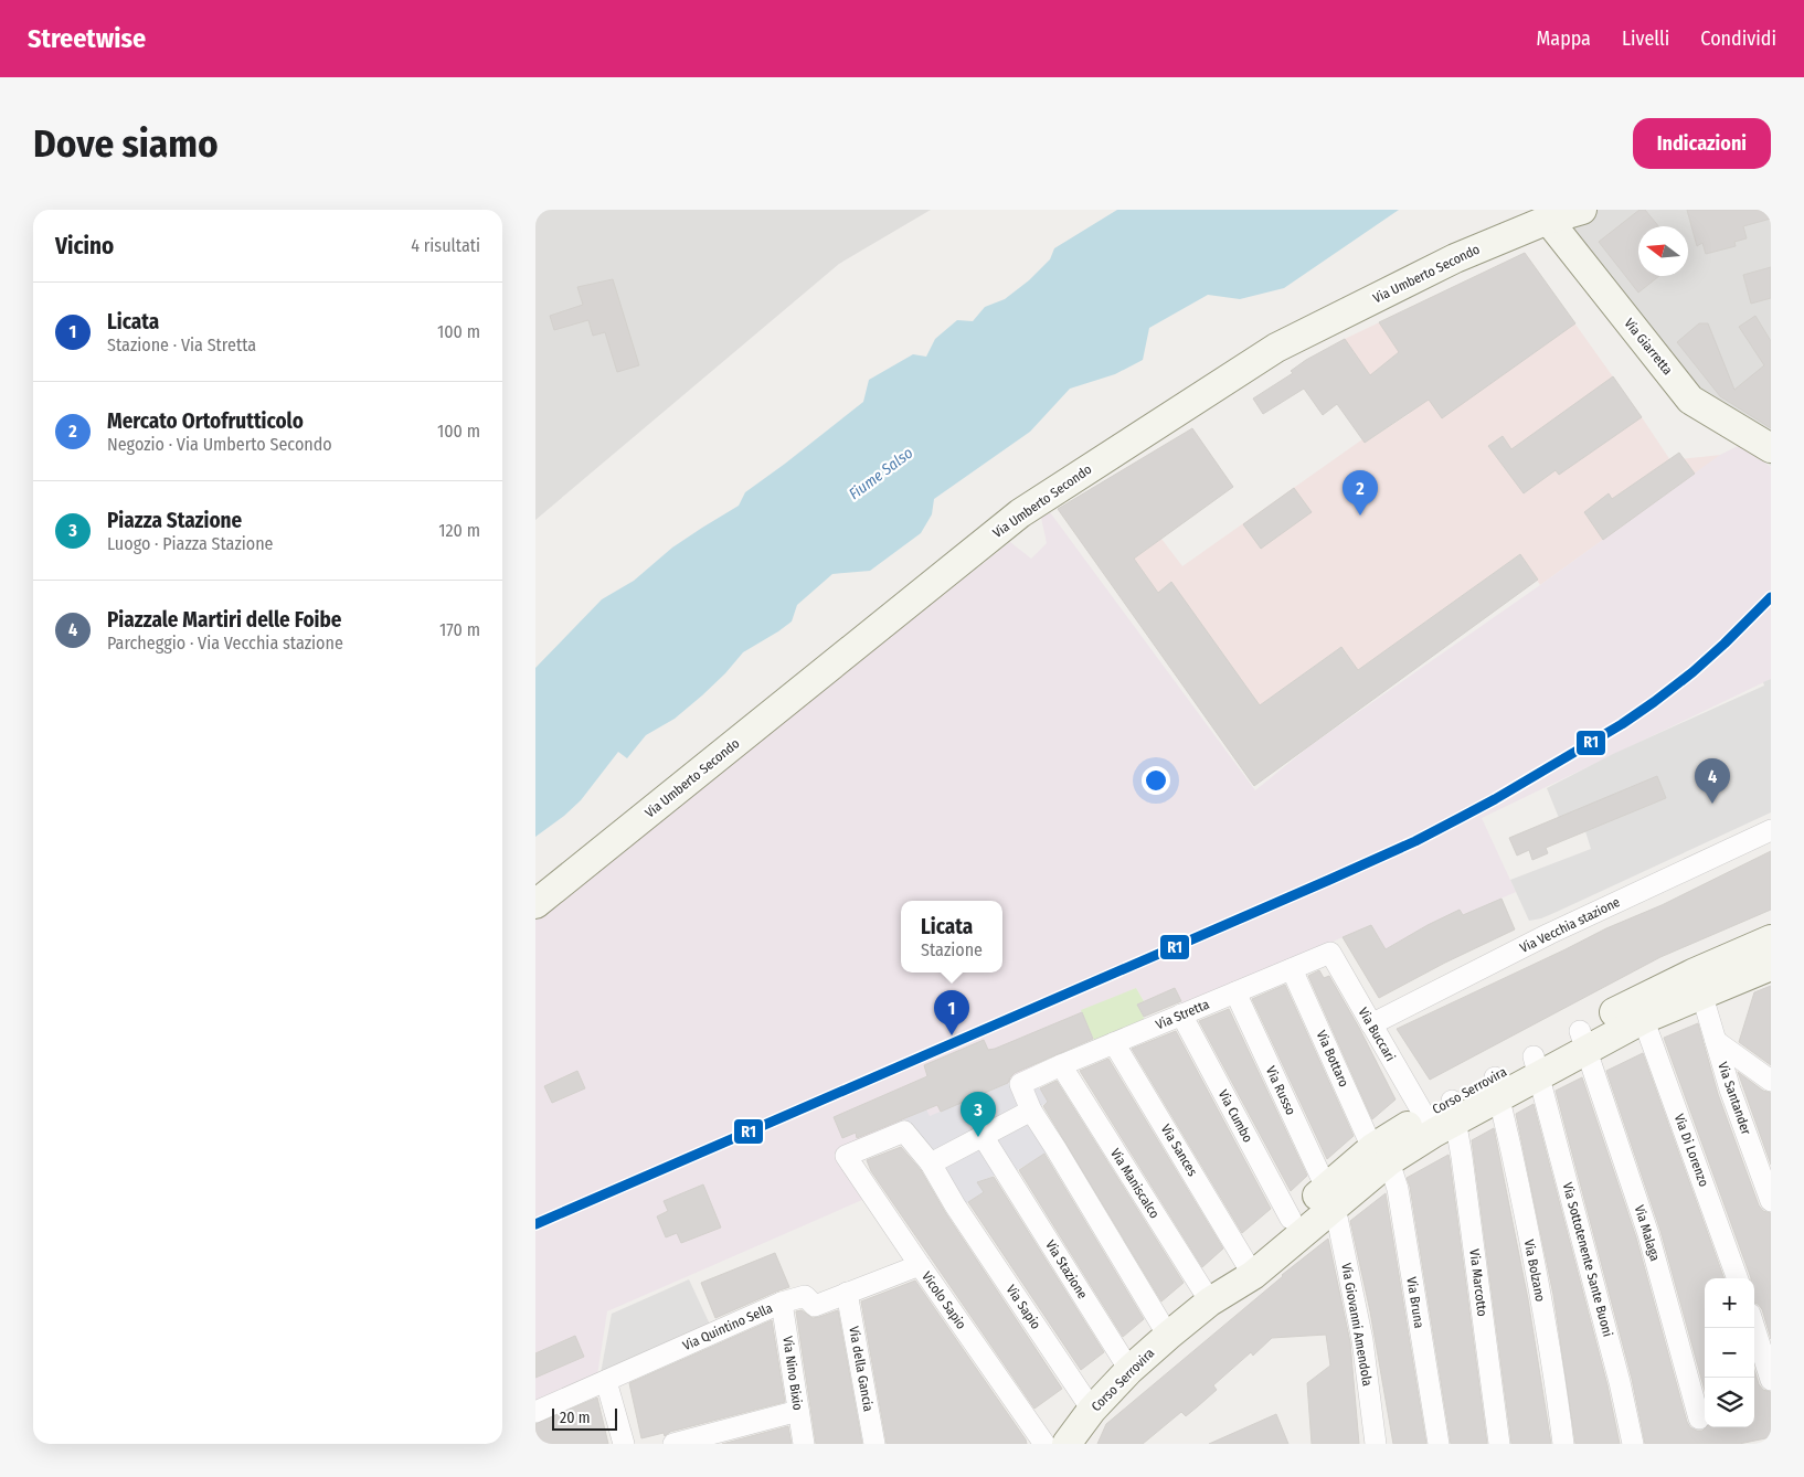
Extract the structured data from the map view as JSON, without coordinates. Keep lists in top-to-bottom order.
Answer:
{
  "streets": {
    "main road": ["Via Umberto Secondo", "Via Giarretta", "Corso Serrovira"],
    "street": [
      "Via Vecchia stazione",
      "Via Stretta",
      "Via Buccari",
      "Via Bottaro",
      "Via Russo",
      "Via Santander",
      "Via Cumbo",
      "Via Sances",
      "Via Di Lorenzo",
      "Via Maniscalco",
      "Via Malaga",
      "Via Sottotenente Sante Buoni",
      "Via Stazione",
      "Via Bolzano",
      "Via Marcotto",
      "Vicolo Sapio",
      "Via Bruna",
      "Via Sapio",
      "Via Giovanni Amendola",
      "Via Quintino Sella",
      "Via della Gancia",
      "Via Nino Bixio"
    ]
  },
  "crossings": [
    ["Via Umberto Secondo", "Via Giarretta"],
    ["Via Vecchia stazione", "Via Buccari"],
    ["Via Stretta", "Via Buccari"],
    ["Via Stretta", "Via Bottaro"],
    ["Via Stretta", "Via Russo"],
    ["Via Stretta", "Via Cumbo"],
    ["Via Stretta", "Via Sances"],
    ["Via Stretta", "Via Maniscalco"],
    ["Via Buccari", "Corso Serrovira"],
    ["Via Buccari", "Via Marcotto"],
    ["Via Bottaro", "Corso Serrovira"],
    ["Via Bottaro", "Via Bruna"],
    ["Via Russo", "Corso Serrovira"],
    ["Via Russo", "Via Giovanni Amendola"],
    ["Corso Serrovira", "Via Santander"],
    ["Corso Serrovira", "Via Cumbo"],
    ["Corso Serrovira", "Via Sances"],
    ["Corso Serrovira", "Via Di Lorenzo"],
    ["Corso Serrovira", "Via Maniscalco"],
    ["Corso Serrovira", "Via Malaga"],
    ["Corso Serrovira", "Via Sottotenente Sante Buoni"],
    ["Corso Serrovira", "Via Stazione"],
    ["Corso Serrovira", "Via Bolzano"],
    ["Corso Serrovira", "Via Marcotto"],
    ["Corso Serrovira", "Via Bruna"],
    ["Corso Serrovira", "Via Sapio"],
    ["Corso Serrovira", "Via Giovanni Amendola"],
    ["Vicolo Sapio", "Via Sapio"],
    ["Vicolo Sapio", "Via Quintino Sella"],
    ["Via Quintino Sella", "Via della Gancia"],
    ["Via Quintino Sella", "Via Nino Bixio"]
  ],
  "water": ["Fiume Salso"],
  "lines": ["transit line R1"],
  "scale_bar": "20 m",
  "north": "left",
  "page": {
    "header": "Streetwise",
    "nav": ["Mappa", "Livelli", "Condividi"],
    "buttons": "Indicazioni",
    "title": "Dove siamo",
    "heading": ["Vicino", "4 risultati"],
    "list": [
      {
        "mark": "1",
        "name": "Licata",
        "note": "Stazione · Via Stretta",
        "value": "100 m"
      },
      {
        "mark": "2",
        "name": "Mercato Ortofrutticolo",
        "note": "Negozio · Via Umberto Secondo",
        "value": "100 m"
      },
      {
        "mark": "3",
        "name": "Piazza Stazione",
        "note": "Luogo · Piazza Stazione",
        "value": "120 m"
      },
      {
        "mark": "4",
        "name": "Piazzale Martiri delle Foibe",
        "note": "Parcheggio · Via Vecchia stazione",
        "value": "170 m"
      }
    ],
    "pins": [
      "2",
      "4",
      "1",
      "3"
    ],
    "popup": ["Licata", "Stazione"],
    "map_buttons": ["+", "−"],
    "scale": "20 m"
  }
}
